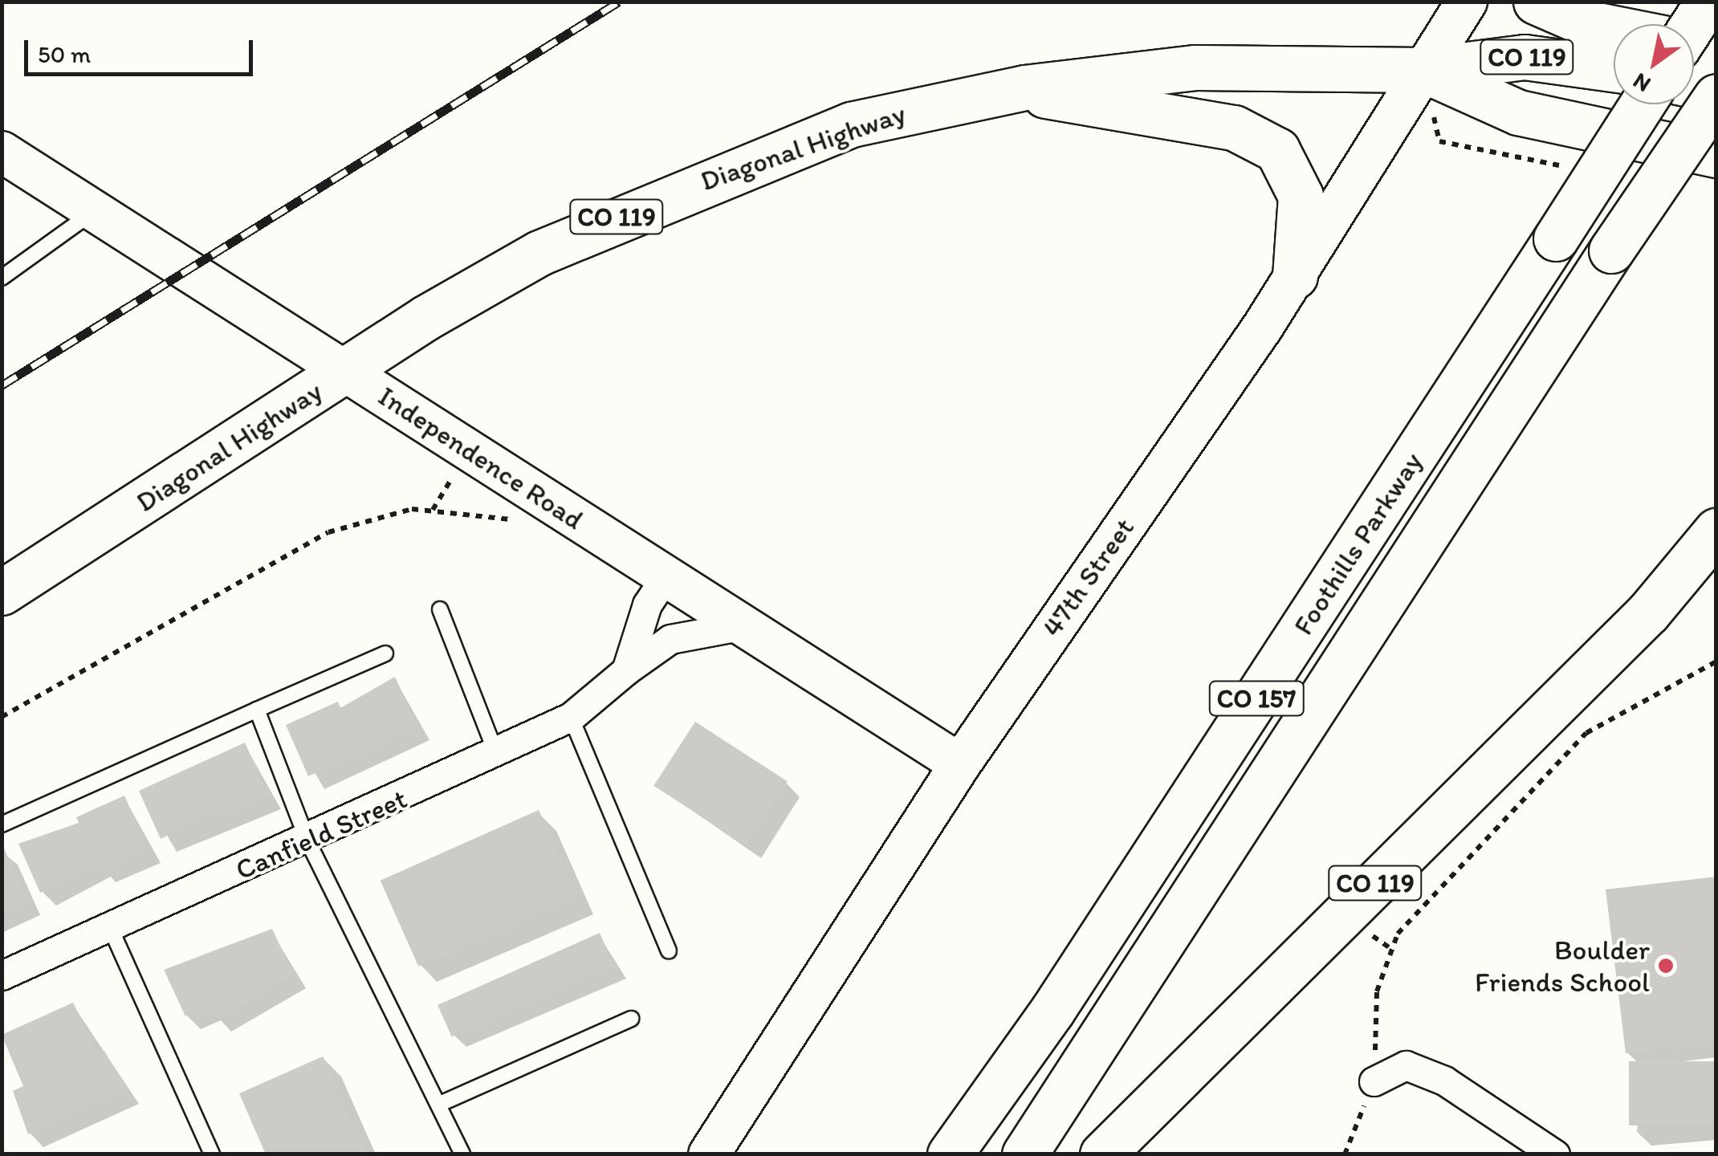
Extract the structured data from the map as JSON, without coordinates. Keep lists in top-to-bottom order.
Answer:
{
  "streets": {
    "highway": [
      "CO 119",
      "Diagonal Highway",
      "Foothills Parkway",
      "CO 157"
    ],
    "street": ["Independence Road", "47th Street", "Canfield Street"]
  },
  "crossings": [
    ["Diagonal Highway", "Independence Road"],
    ["Diagonal Highway", "47th Street"],
    ["Independence Road", "47th Street"],
    ["Independence Road", "Canfield Street"]
  ],
  "places": ["Boulder Friends School"],
  "scale_bar": "50 m",
  "north": "bottom left"
}
